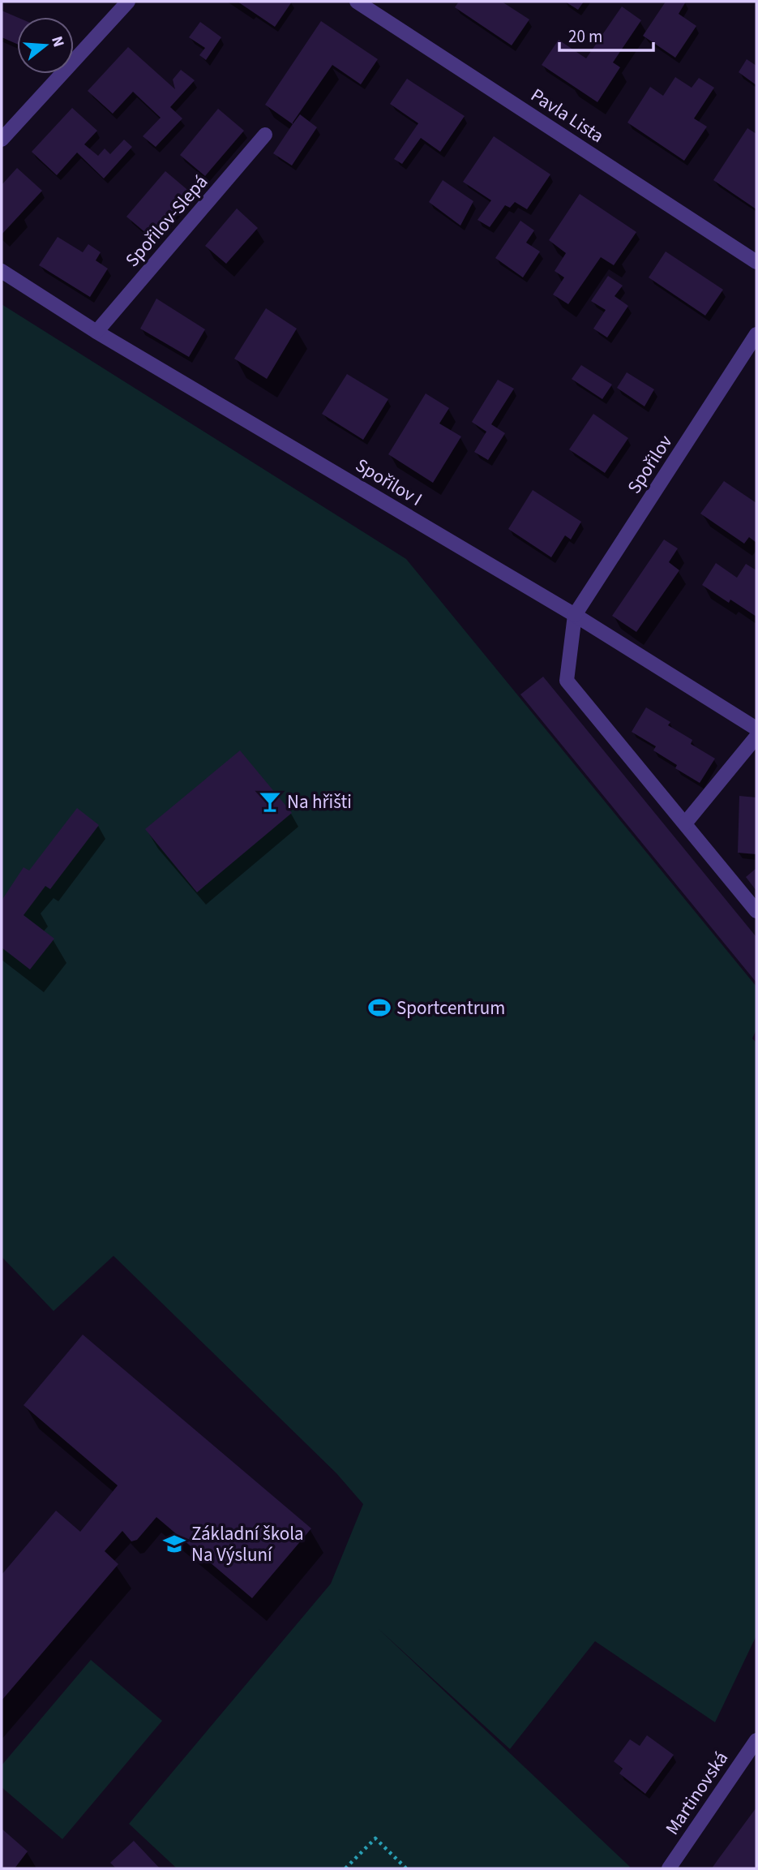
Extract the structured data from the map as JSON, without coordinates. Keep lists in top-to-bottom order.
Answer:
{
  "streets": {
    "street": [
      "Pavla Lista",
      "Spořilov-Slepá",
      "Spořilov",
      "Spořilov I",
      "Martinovská"
    ]
  },
  "crossings": [
    ["Spořilov-Slepá", "Spořilov I"],
    ["Spořilov", "Spořilov I"]
  ],
  "places": {
    "bar": ["Na hřišti"],
    "sports": ["Sportcentrum"],
    "school or university": ["Základní škola Na Výsluní"]
  },
  "scale_bar": "20 m",
  "north": "right"
}
